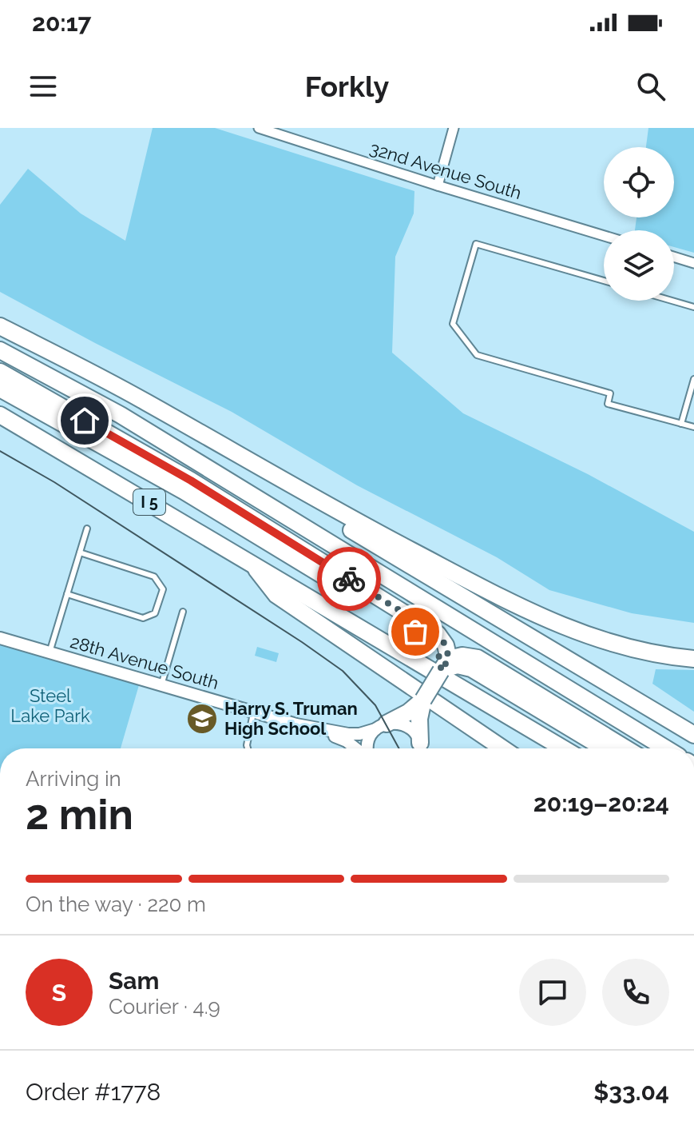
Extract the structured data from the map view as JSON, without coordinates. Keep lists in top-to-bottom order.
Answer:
{
  "streets": {
    "highway": ["I 5"],
    "street": ["32nd Avenue South", "28th Avenue South"]
  },
  "parks": ["Steel Lake Park"],
  "places": {
    "school or university": ["Harry S. Truman High School"]
  },
  "page": {
    "status": "20:17",
    "header": "Forkly",
    "heading": ["2 min", "Arriving in", "20:19–20:24"],
    "panel": [
      "Sam",
      "Courier · 4.9",
      "Order #1778",
      "$33.04"
    ],
    "bar": "On the way · 220 m",
    "round": "S"
  }
}
